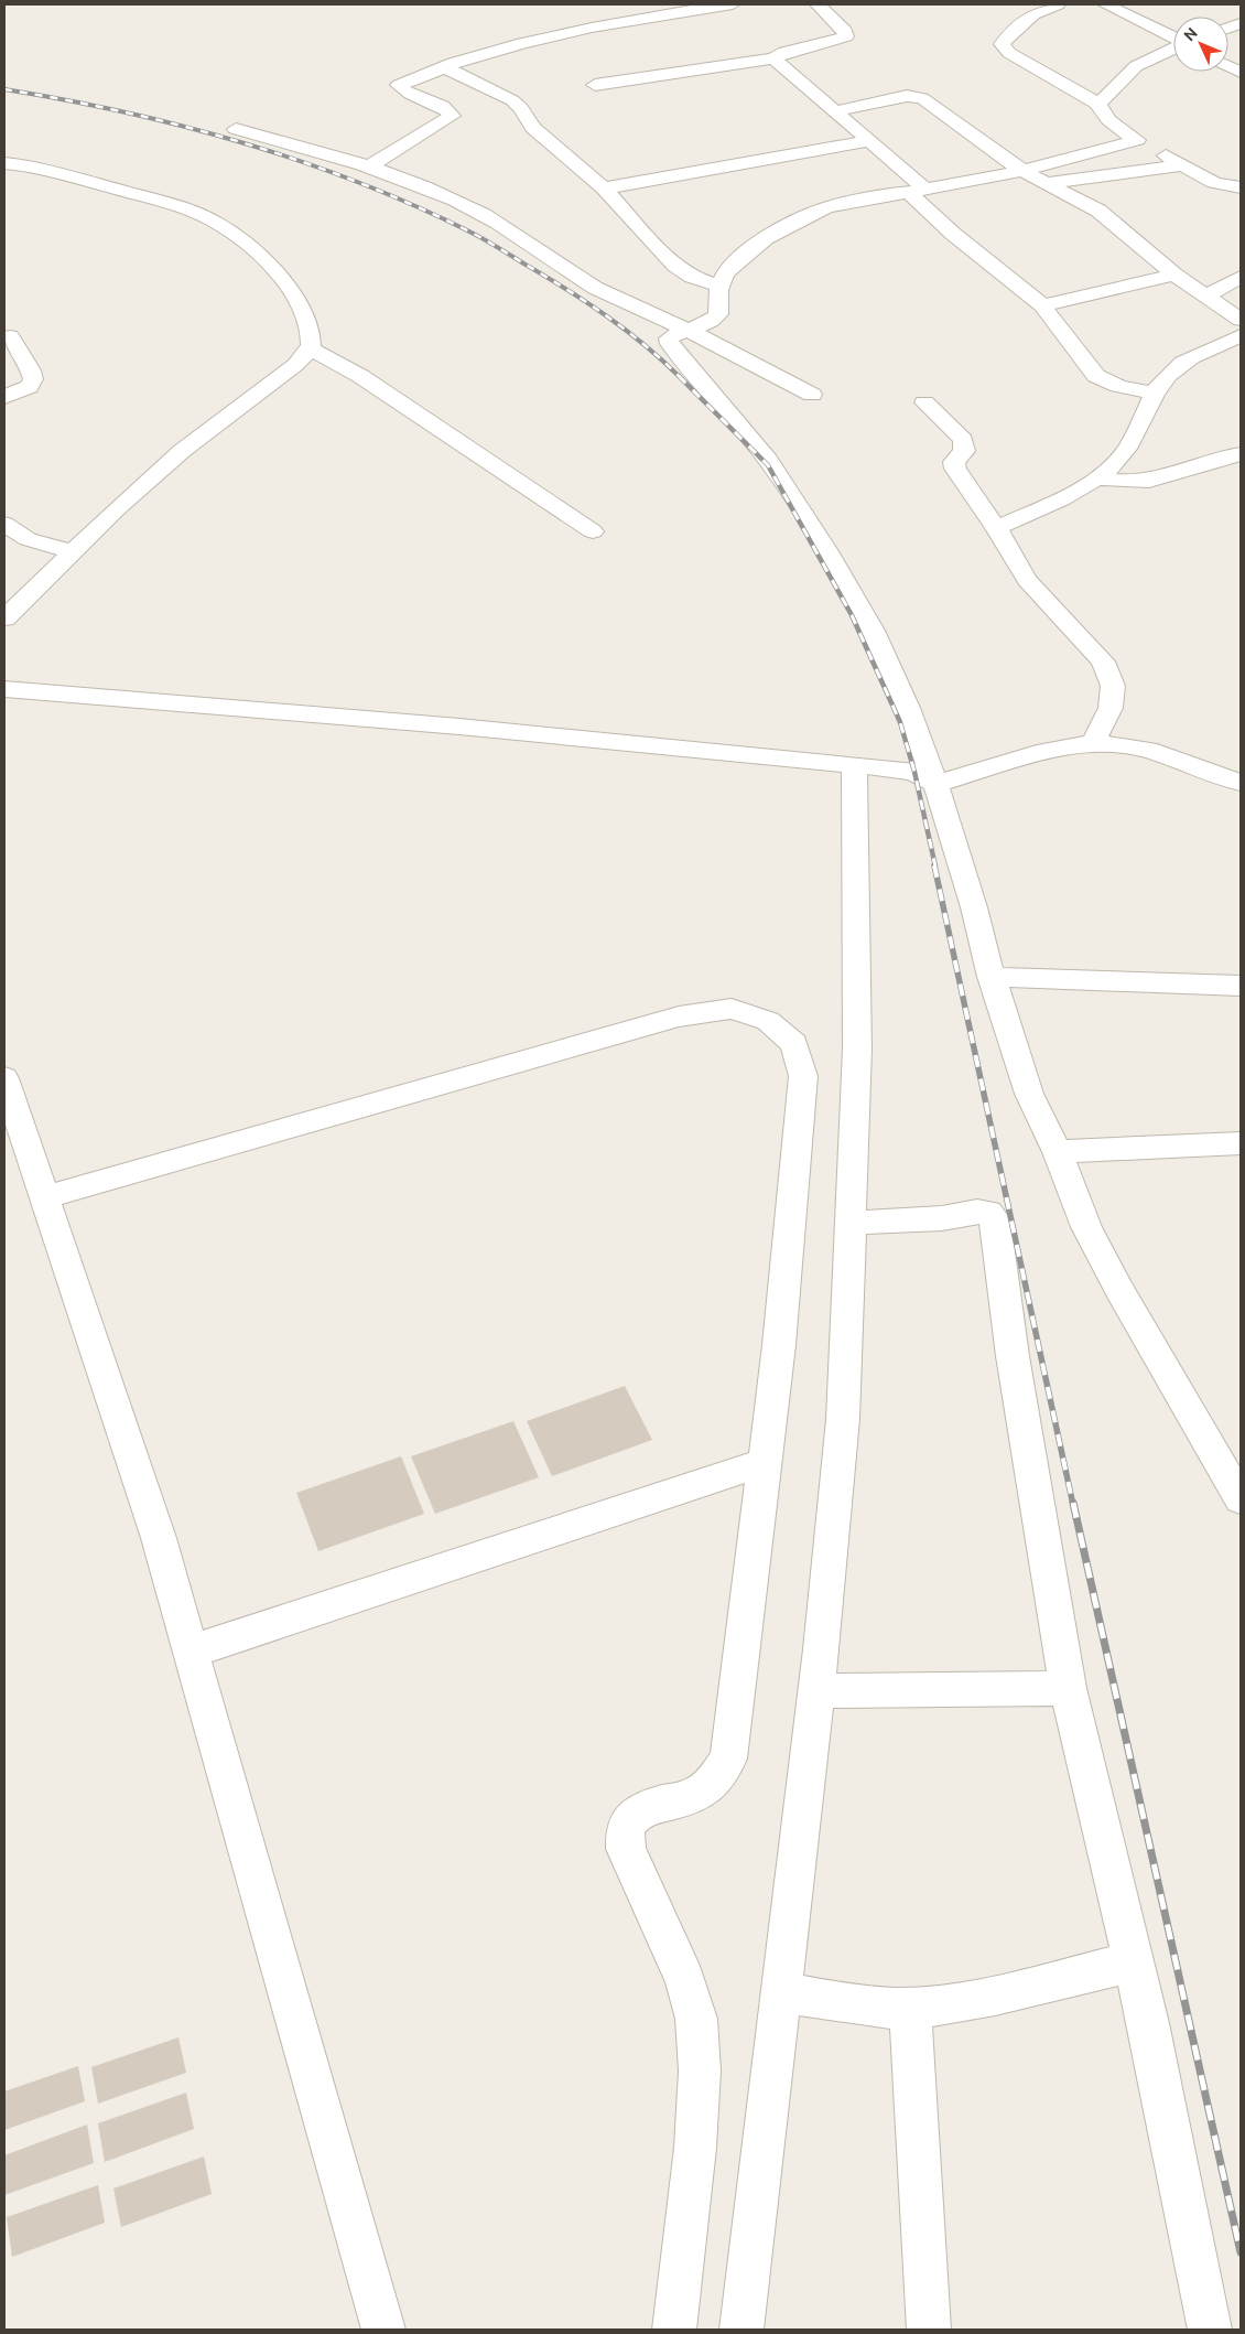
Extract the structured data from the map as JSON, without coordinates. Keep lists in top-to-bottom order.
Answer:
{
  "north": "top left"
}
